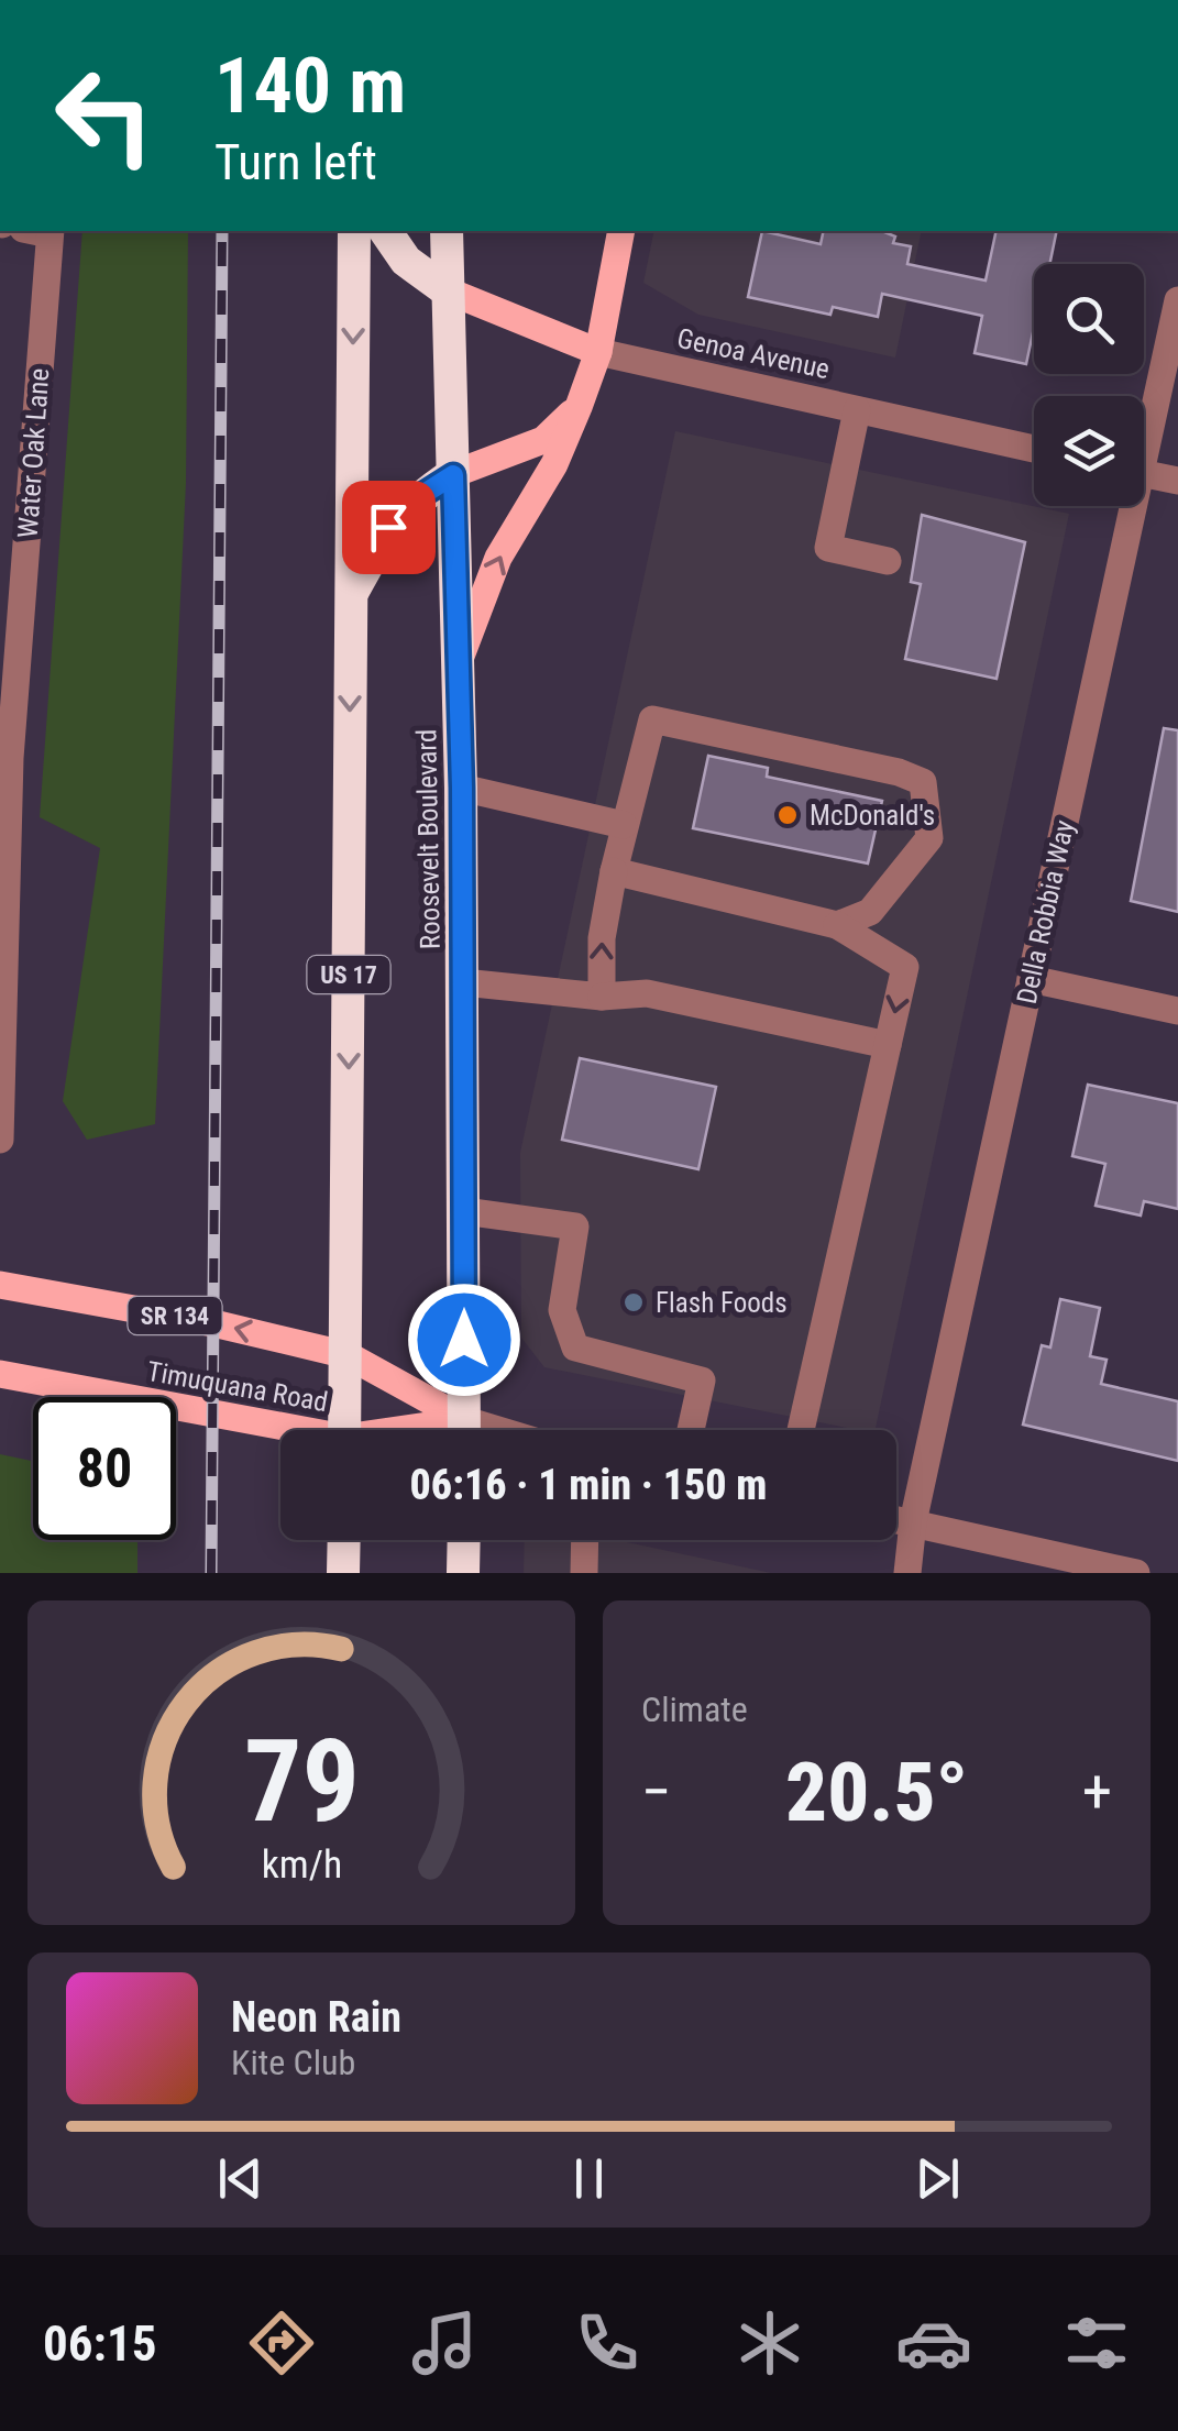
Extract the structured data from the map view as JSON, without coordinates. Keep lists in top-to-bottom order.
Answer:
{
  "streets": {
    "highway": ["Roosevelt Boulevard", "US 17"],
    "main road": ["Genoa Avenue", "SR 134", "Timuquana Road"],
    "street": ["Water Oak Lane", "Della Robbia Way"]
  },
  "crossings": [
    ["Genoa Avenue", "Roosevelt Boulevard"],
    ["US 17", "Timuquana Road"]
  ],
  "places": ["McDonald's", "Flash Foods"],
  "page": {
    "turn": ["140 m", "Turn left"],
    "limit": "80",
    "trip": "06:16 · 1 min · 150 m",
    "tile": "Climate",
    "heat": ["−", "20.5°", "+"],
    "song": ["Neon Rain", "Kite Club"],
    "tabs": "06:15",
    "gauge": ["79", "km/h"]
  }
}
